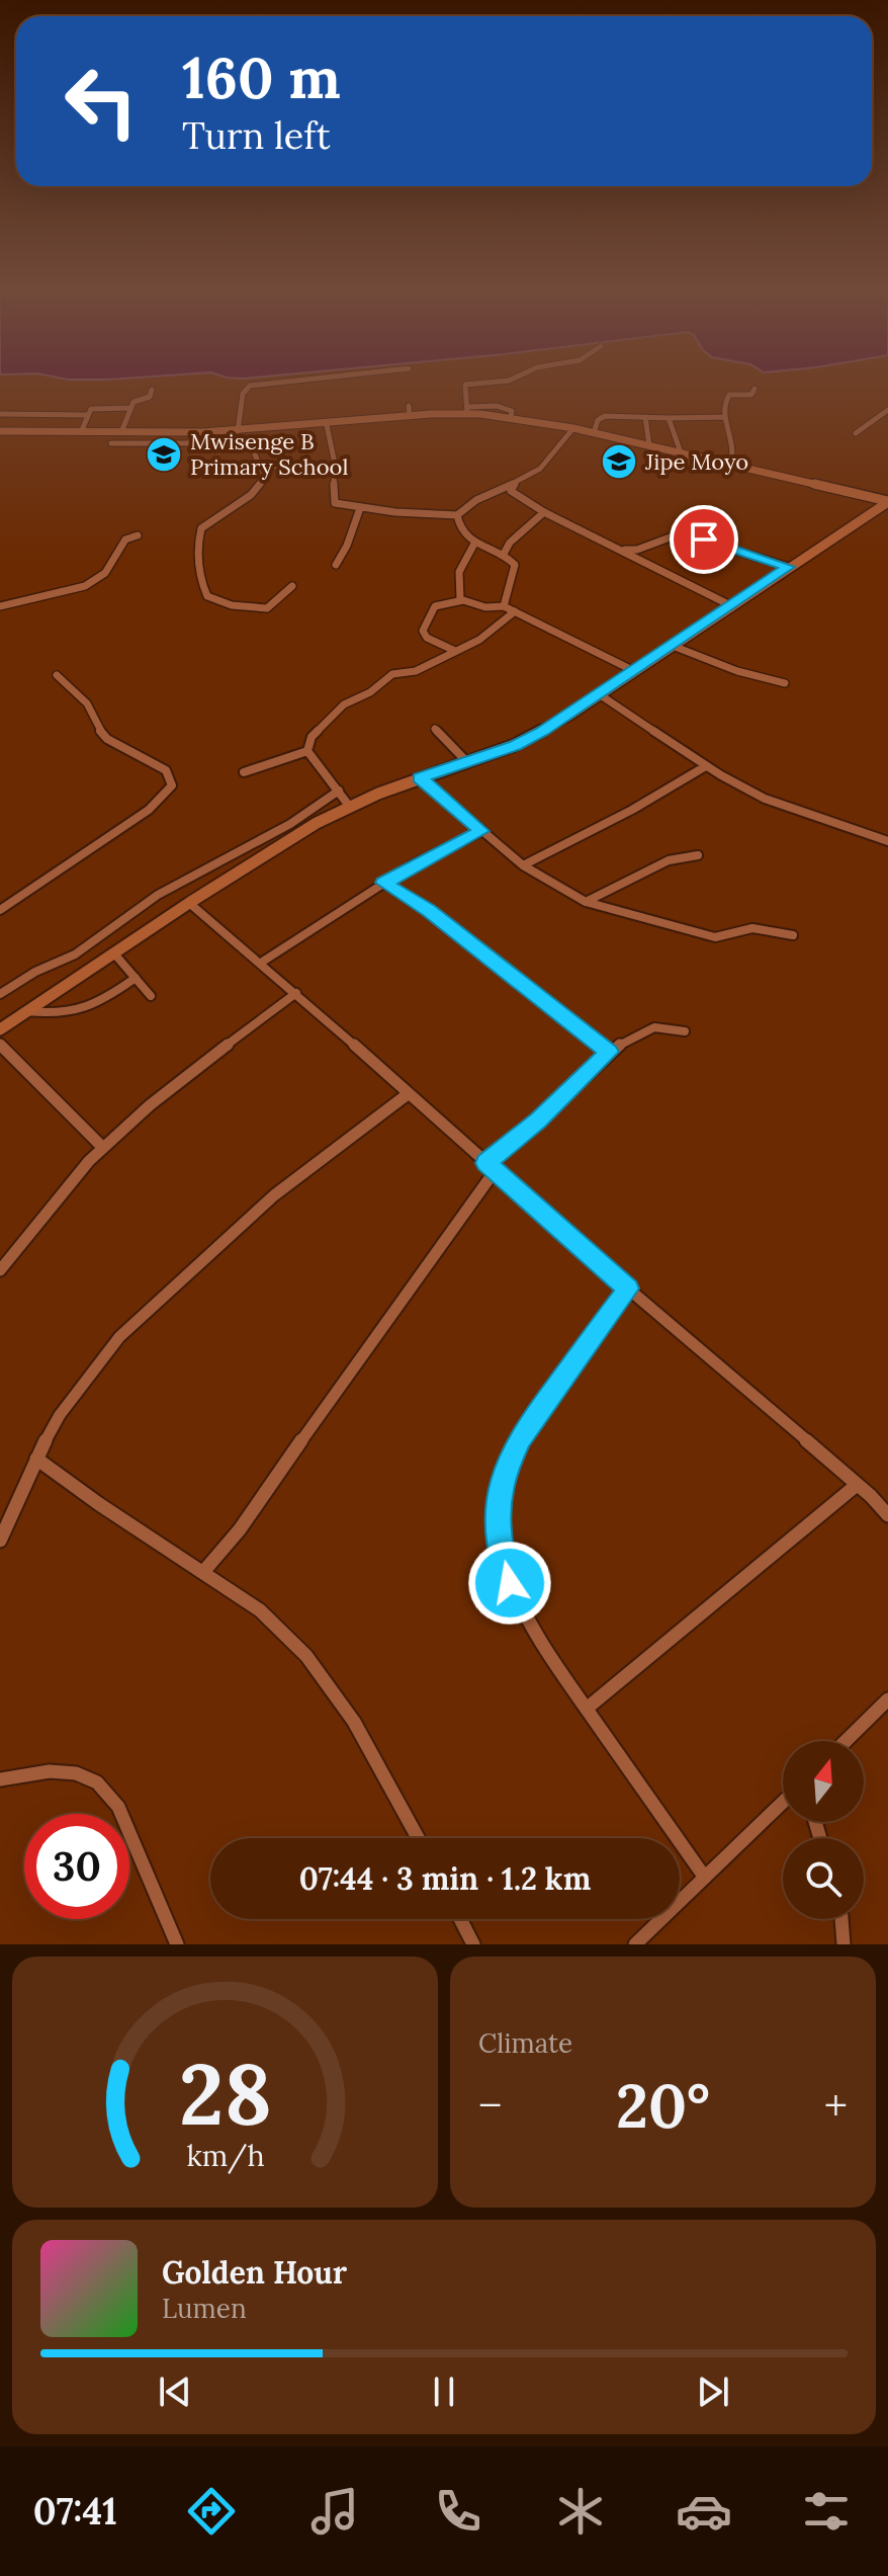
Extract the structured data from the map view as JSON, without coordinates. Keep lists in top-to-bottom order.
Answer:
{
  "places": {
    "school or university": ["Mwisenge B Primary School", "Jipe Moyo"]
  },
  "north": "top",
  "page": {
    "turn": ["160 m", "Turn left"],
    "limit": "30",
    "trip": "07:44 · 3 min · 1.2 km",
    "tile": "Climate",
    "heat": ["−", "20°", "+"],
    "song": ["Golden Hour", "Lumen"],
    "tabs": "07:41",
    "gauge": ["28", "km/h"]
  }
}
